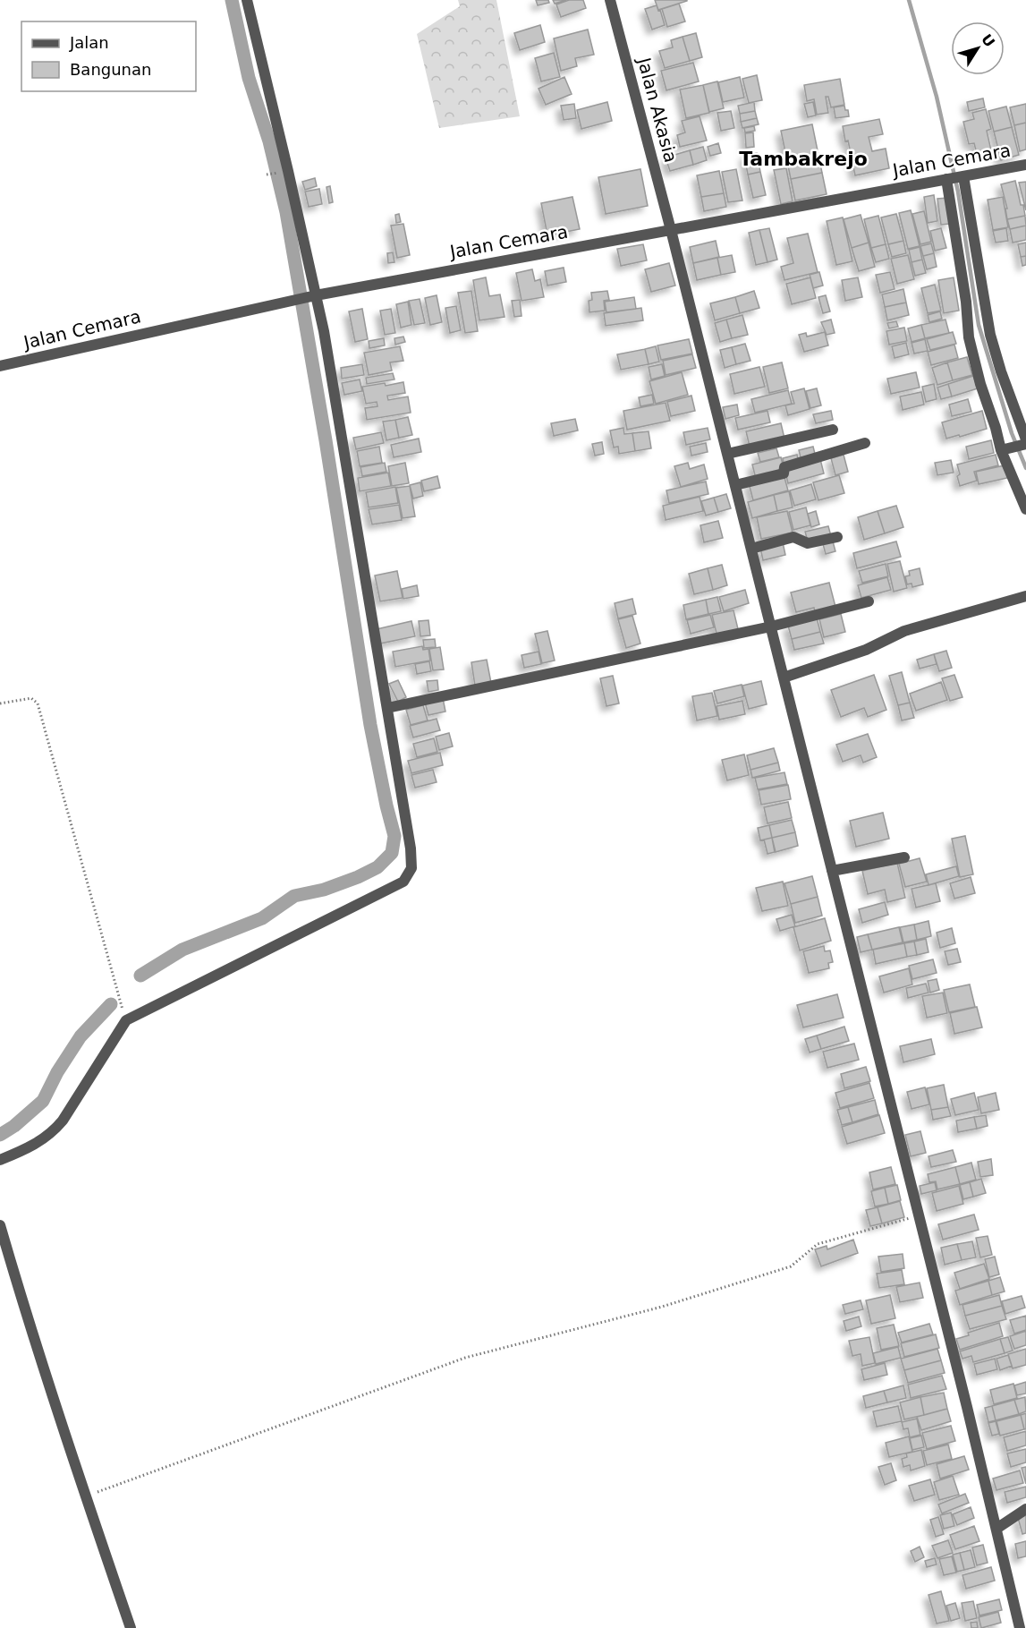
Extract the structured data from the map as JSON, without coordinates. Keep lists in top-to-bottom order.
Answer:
{
  "streets": {
    "street": ["Jalan Akasia", "Jalan Cemara"]
  },
  "crossings": [
    ["Jalan Akasia", "Jalan Cemara"]
  ],
  "districts": ["Tambakrejo"],
  "legend": ["Jalan", "Bangunan"],
  "north": "top right"
}
